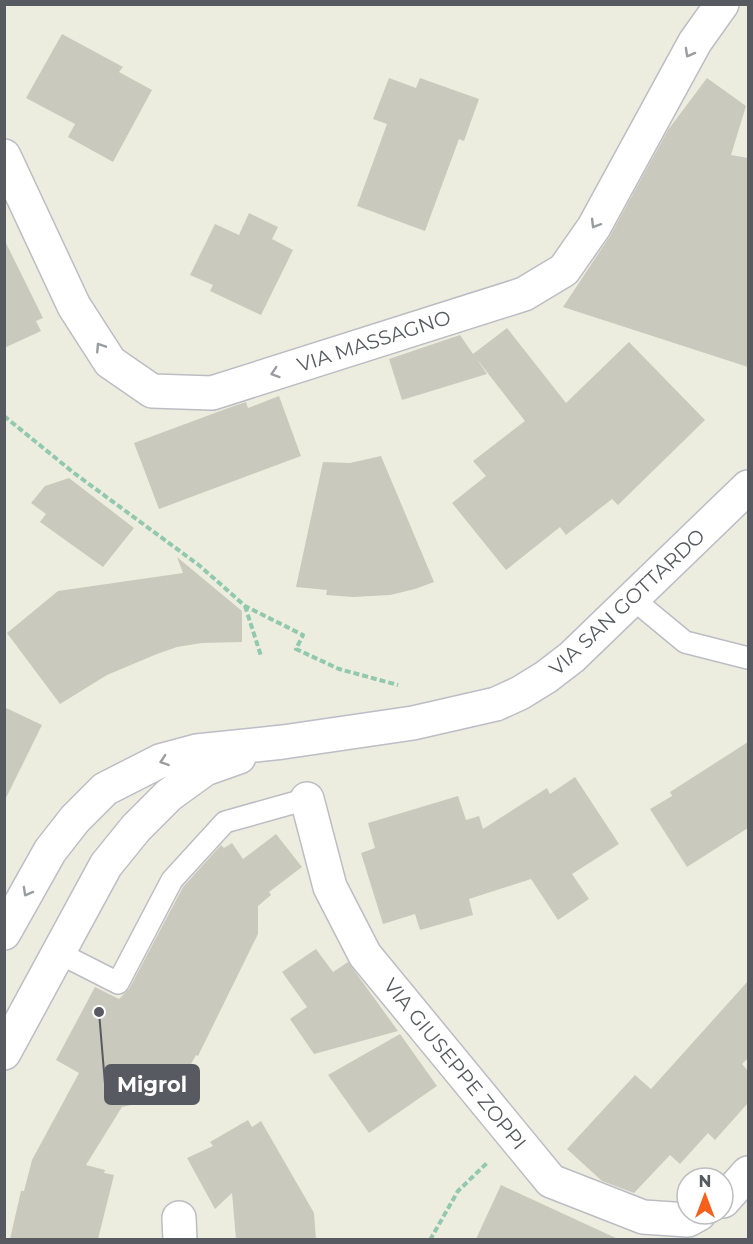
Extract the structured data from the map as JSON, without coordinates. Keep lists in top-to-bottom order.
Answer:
{
  "streets": {
    "street": ["VIA MASSAGNO", "VIA SAN GOTTARDO", "VIA GIUSEPPE ZOPPI"]
  },
  "places": ["Migrol"],
  "north": "top"
}
